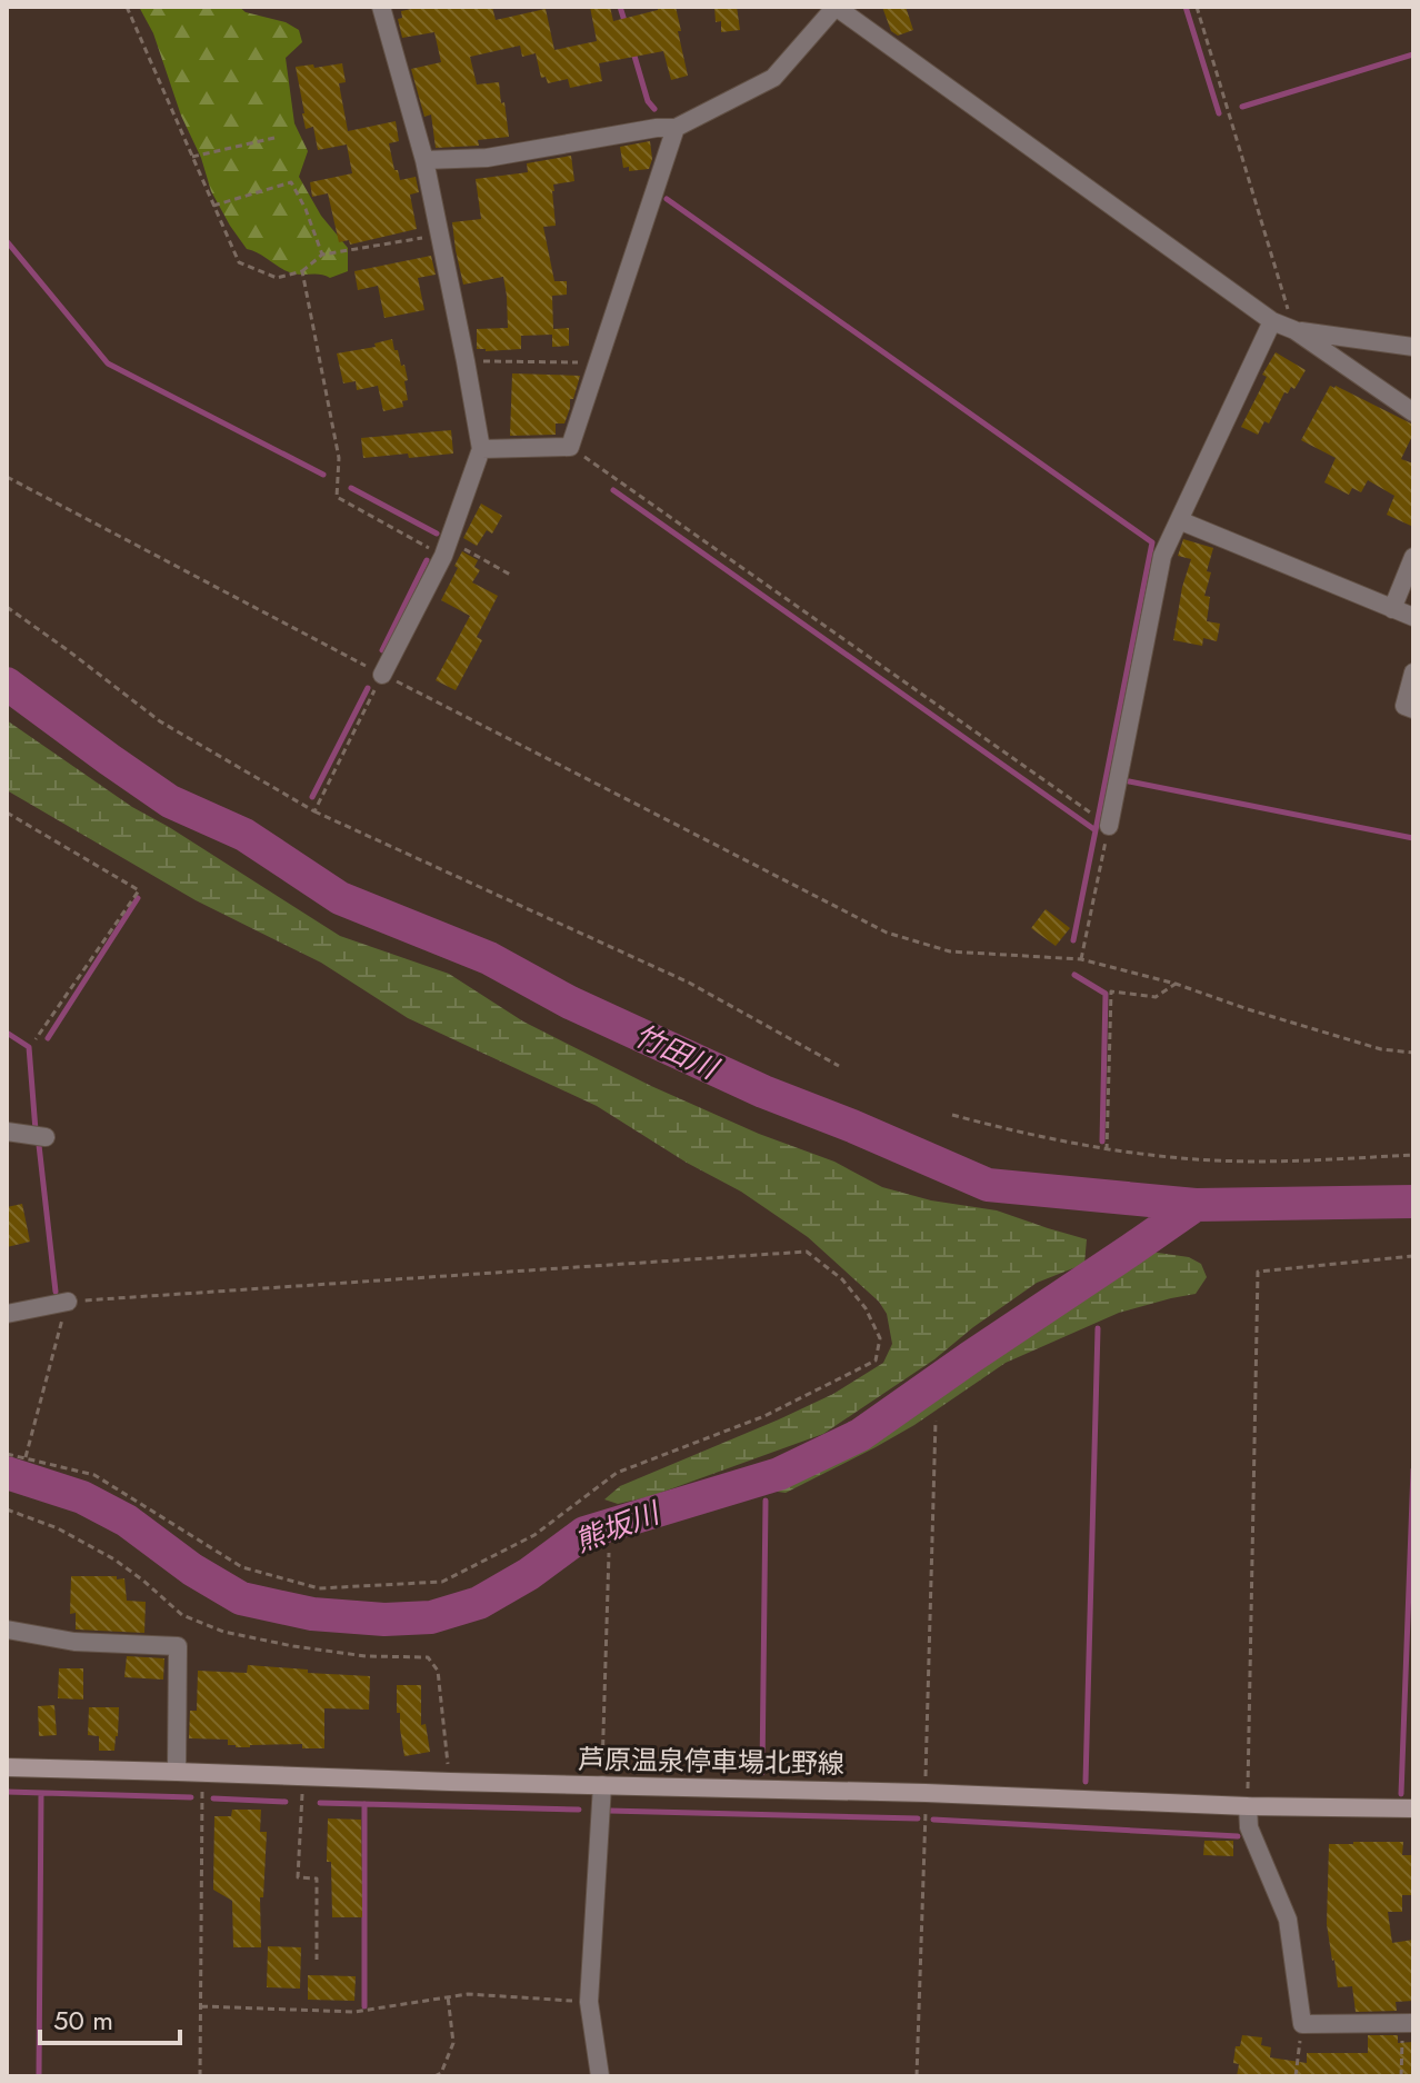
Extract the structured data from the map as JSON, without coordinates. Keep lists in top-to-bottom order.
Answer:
{
  "streets": {
    "main road": ["芦原温泉停車場北野線"]
  },
  "water": ["竹田川", "熊坂川"],
  "scale_bar": "50 m"
}
